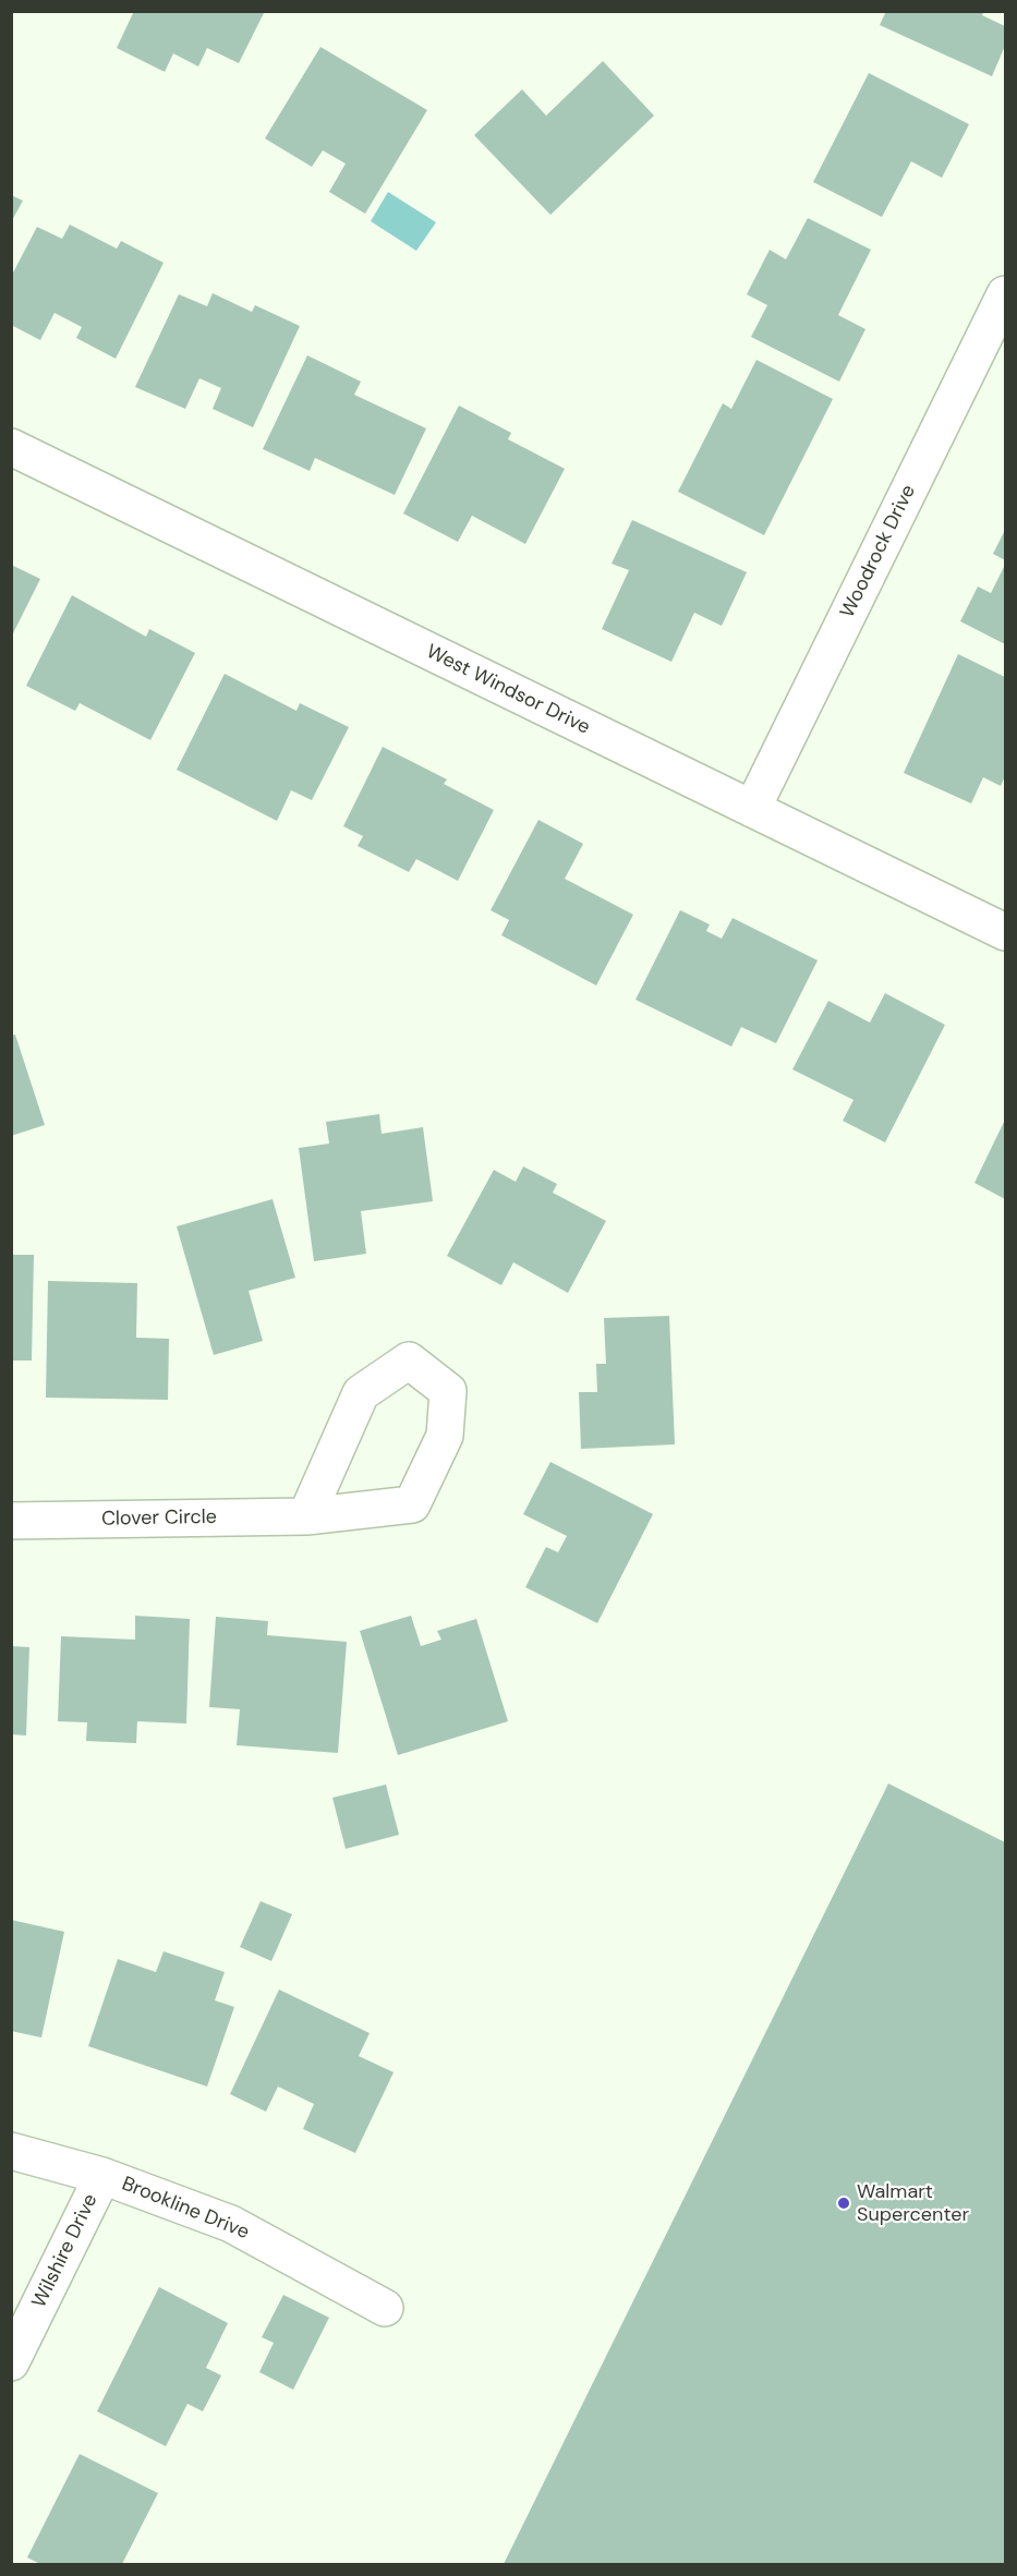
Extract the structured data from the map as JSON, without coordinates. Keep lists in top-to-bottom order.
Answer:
{
  "streets": {
    "street": [
      "Woodrock Drive",
      "West Windsor Drive",
      "Clover Circle",
      "Brookline Drive",
      "Wilshire Drive"
    ]
  },
  "crossings": [
    ["Woodrock Drive", "West Windsor Drive"],
    ["Brookline Drive", "Wilshire Drive"]
  ],
  "places": ["Walmart Supercenter"]
}
